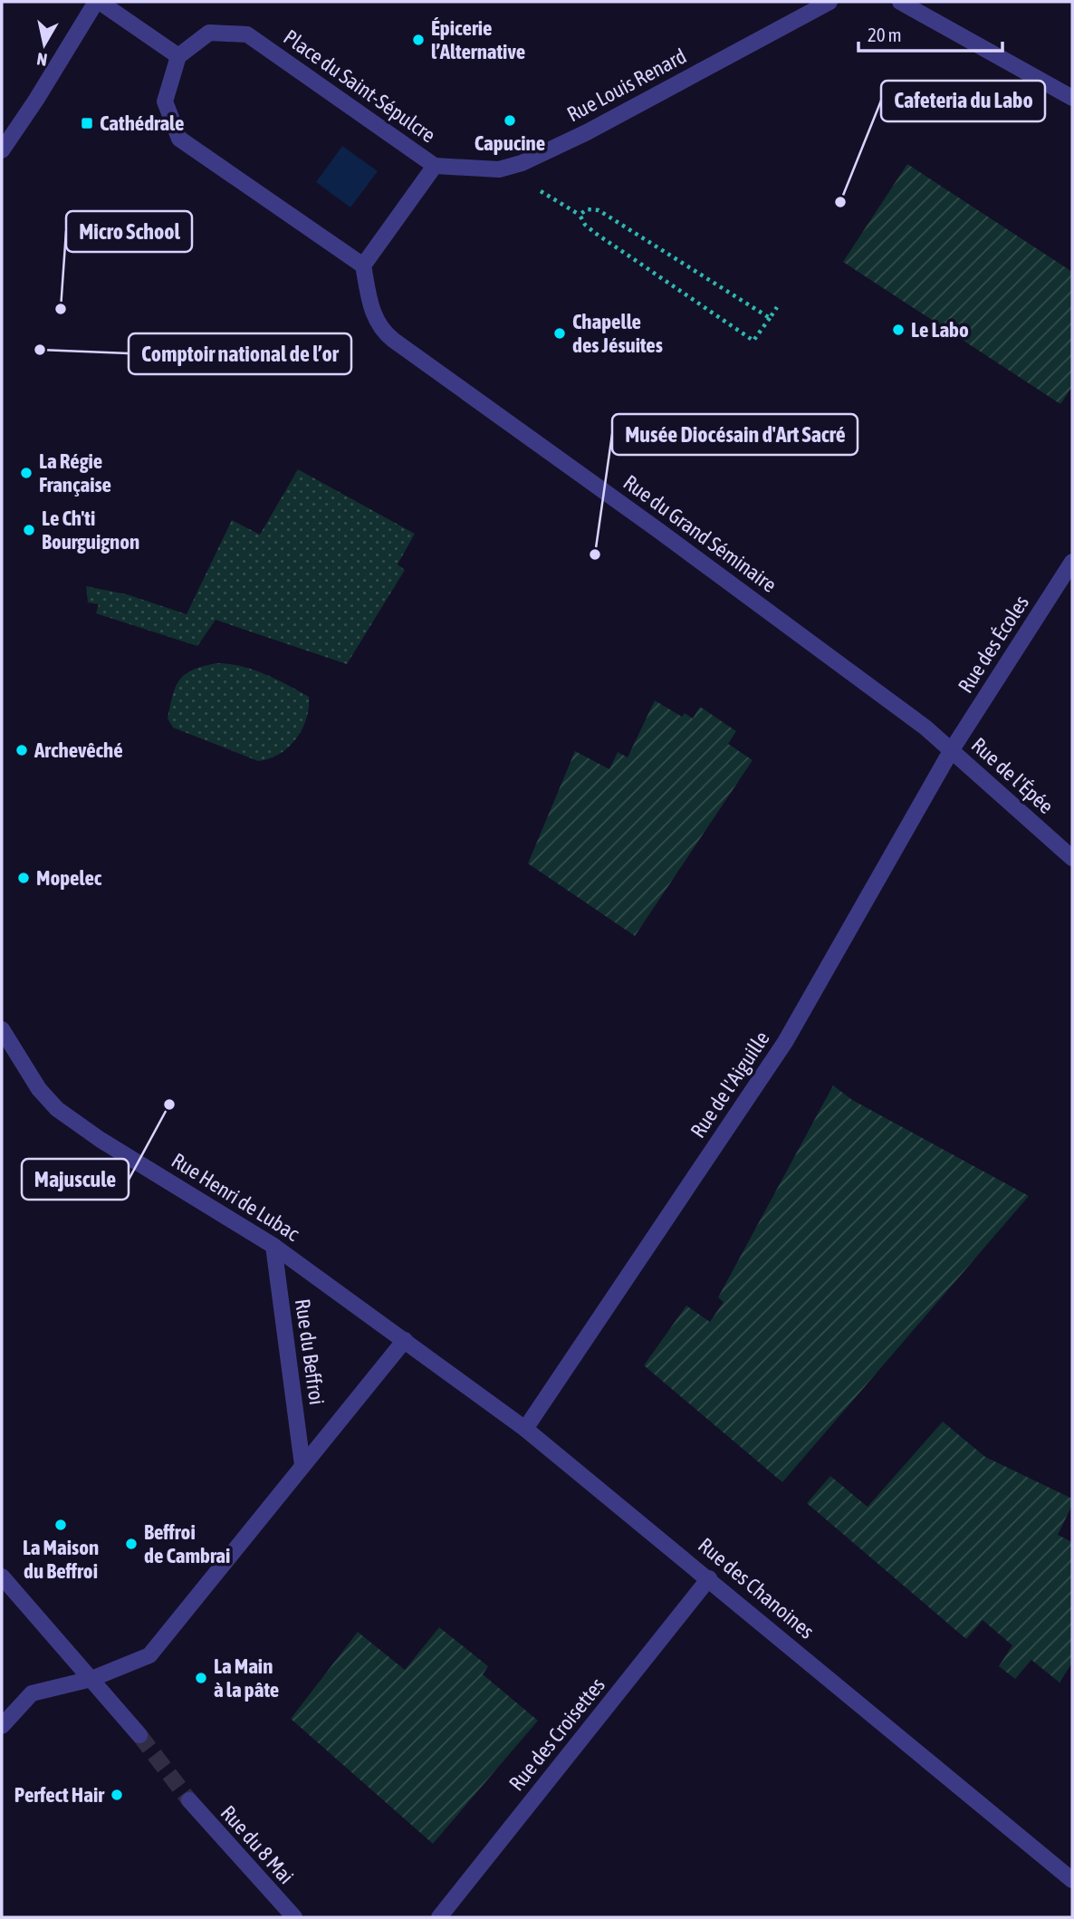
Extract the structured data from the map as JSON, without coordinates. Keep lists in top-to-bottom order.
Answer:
{
  "streets": {
    "street": [
      "Rue Louis Renard",
      "Place du Saint-Sépulcre",
      "Rue du Grand Séminaire",
      "Rue des Écoles",
      "Rue de l'Épée",
      "Rue de l'Aiguille",
      "Rue Henri de Lubac",
      "Rue du Beffroi",
      "Rue des Chanoines",
      "Rue des Croisettes",
      "Rue du 8 Mai"
    ]
  },
  "crossings": [
    ["Rue Louis Renard", "Place du Saint-Sépulcre"],
    ["Place du Saint-Sépulcre", "Rue du Grand Séminaire"],
    ["Rue du Grand Séminaire", "Rue des Écoles"],
    ["Rue du Grand Séminaire", "Rue de l'Épée"],
    ["Rue du Grand Séminaire", "Rue de l'Aiguille"],
    ["Rue des Écoles", "Rue de l'Épée"],
    ["Rue des Écoles", "Rue de l'Aiguille"],
    ["Rue de l'Épée", "Rue de l'Aiguille"],
    ["Rue de l'Aiguille", "Rue des Chanoines"],
    ["Rue Henri de Lubac", "Rue du Beffroi"],
    ["Rue Henri de Lubac", "Rue des Chanoines"],
    ["Rue du Beffroi", "Rue des Chanoines"],
    ["Rue des Chanoines", "Rue des Croisettes"]
  ],
  "places": {
    "other": [
      "Épicerie l’Alternative",
      "Capucine",
      "Cafeteria du Labo",
      "Micro School",
      "Le Labo",
      "Chapelle des Jésuites",
      "Comptoir national de l’or",
      "La Régie Française",
      "Le Ch'ti Bourguignon",
      "Musée Diocésain d'Art Sacré",
      "Archevêché",
      "Mopelec",
      "Majuscule",
      "La Maison du Beffroi",
      "Beffroi de Cambrai",
      "La Main à la pâte",
      "Perfect Hair"
    ],
    "transit": ["Cathédrale"]
  },
  "scale_bar": "20 m",
  "north": "bottom"
}
